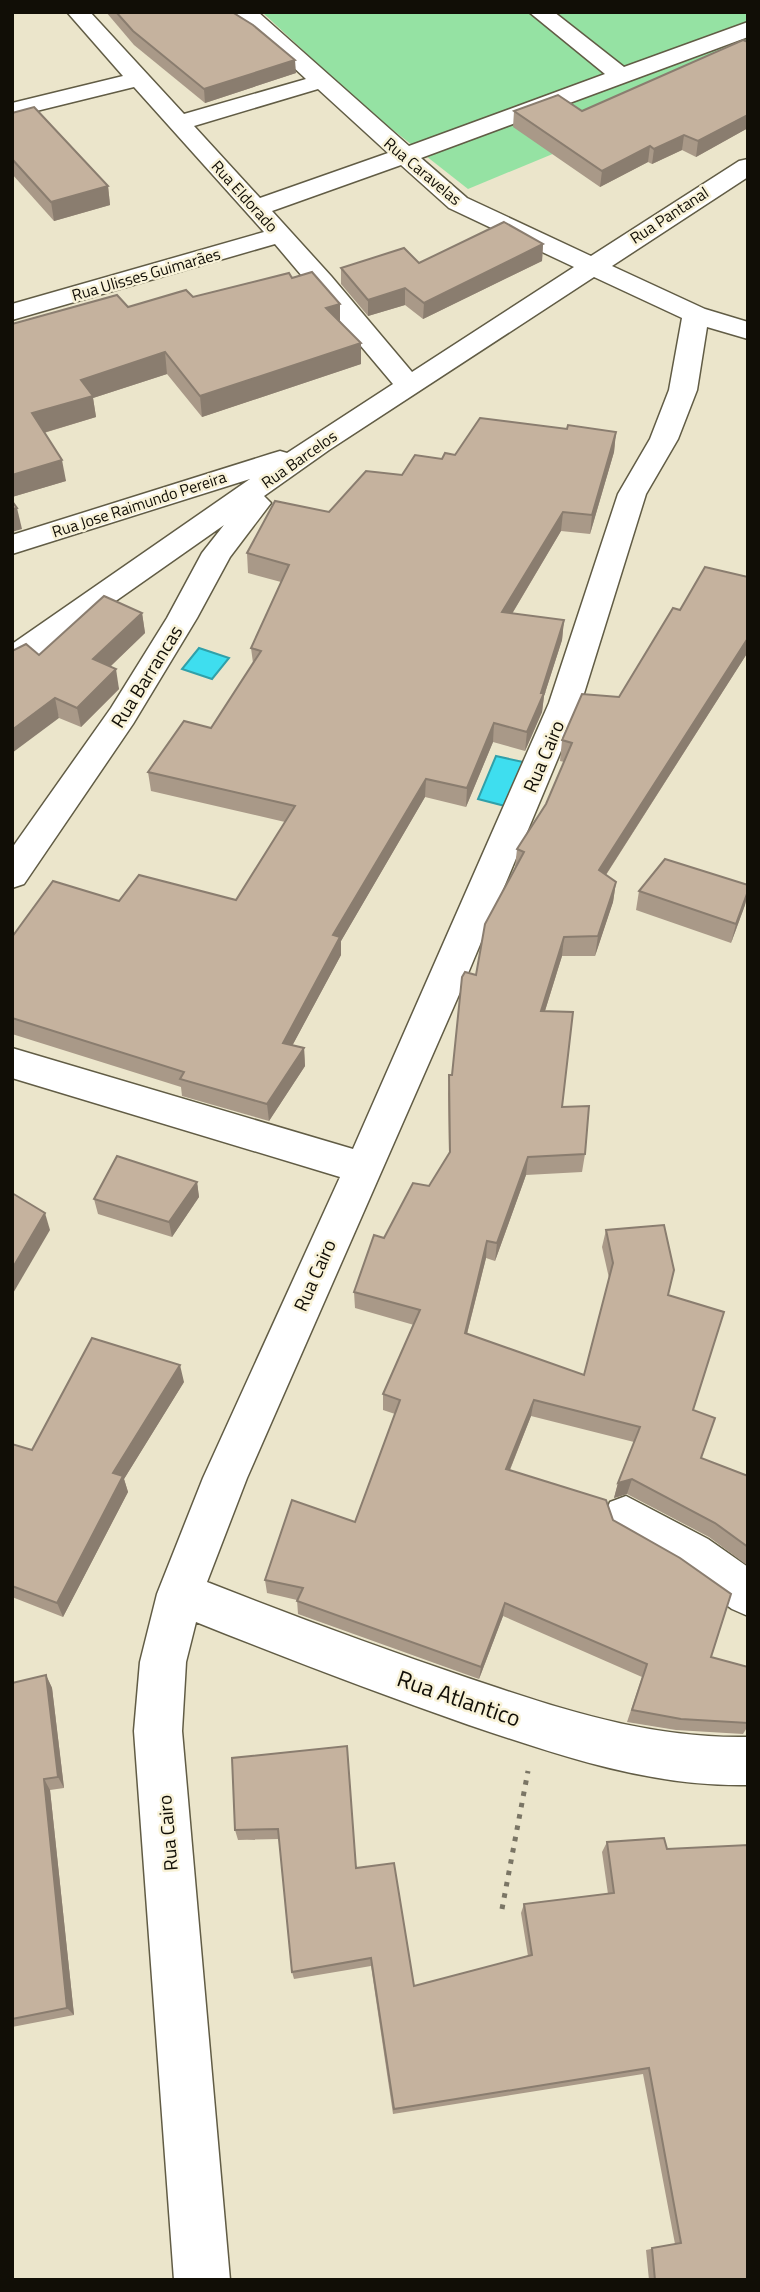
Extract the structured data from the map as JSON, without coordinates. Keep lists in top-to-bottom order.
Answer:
{
  "streets": {
    "street": [
      "Rua Caravelas",
      "Rua Eldorado",
      "Rua Pantanal",
      "Rua Ulisses Guimarães",
      "Rua Barcelos",
      "Rua Jose Raimundo Pereira",
      "Rua Barrancas",
      "Rua Cairo",
      "Rua Atlantico"
    ]
  },
  "crossings": [
    ["Rua Caravelas", "Rua Pantanal"],
    ["Rua Caravelas", "Rua Barcelos"],
    ["Rua Caravelas", "Rua Cairo"],
    ["Rua Eldorado", "Rua Ulisses Guimarães"],
    ["Rua Eldorado", "Rua Barcelos"],
    ["Rua Pantanal", "Rua Barcelos"],
    ["Rua Barcelos", "Rua Jose Raimundo Pereira"],
    ["Rua Barcelos", "Rua Barrancas"],
    ["Rua Cairo", "Rua Atlantico"]
  ]
}
